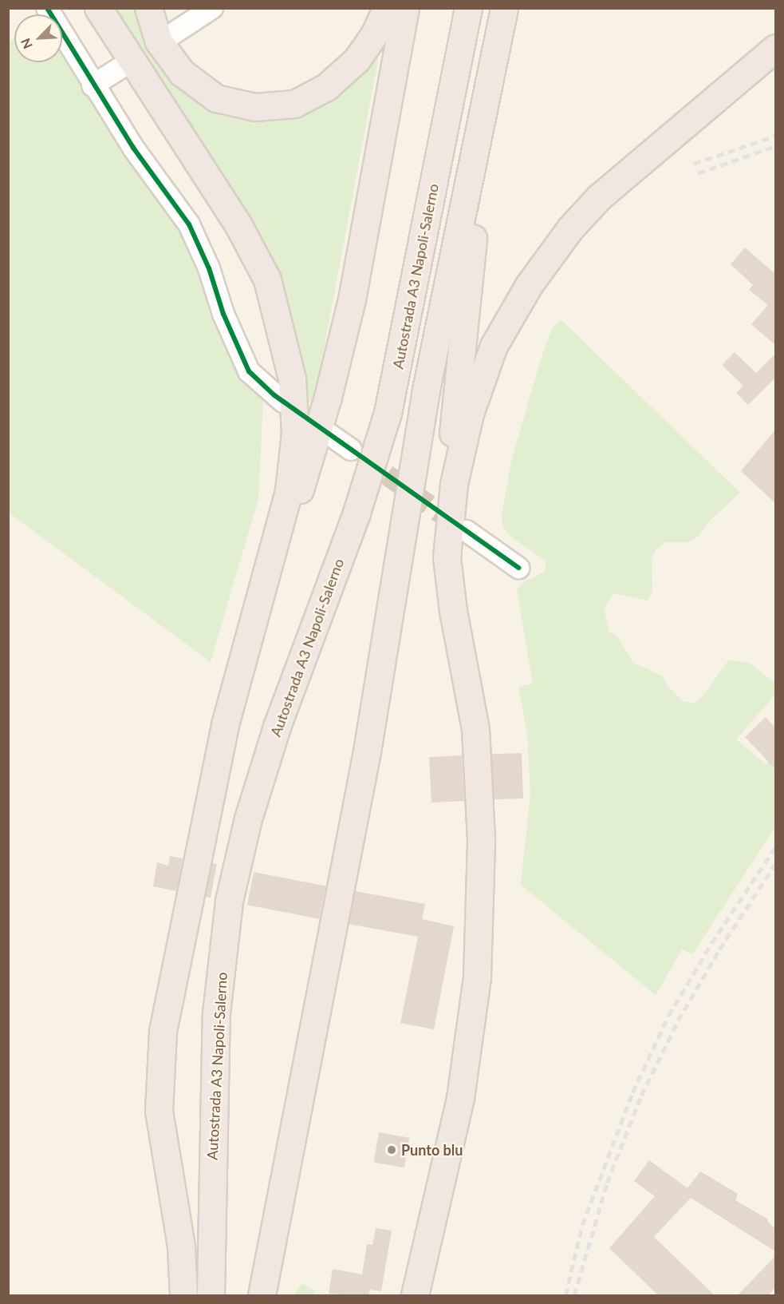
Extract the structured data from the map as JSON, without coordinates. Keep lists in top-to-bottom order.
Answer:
{
  "streets": {
    "highway": ["Autostrada A3 Napoli-Salerno"]
  },
  "places": ["Punto blu"],
  "north": "bottom left"
}
